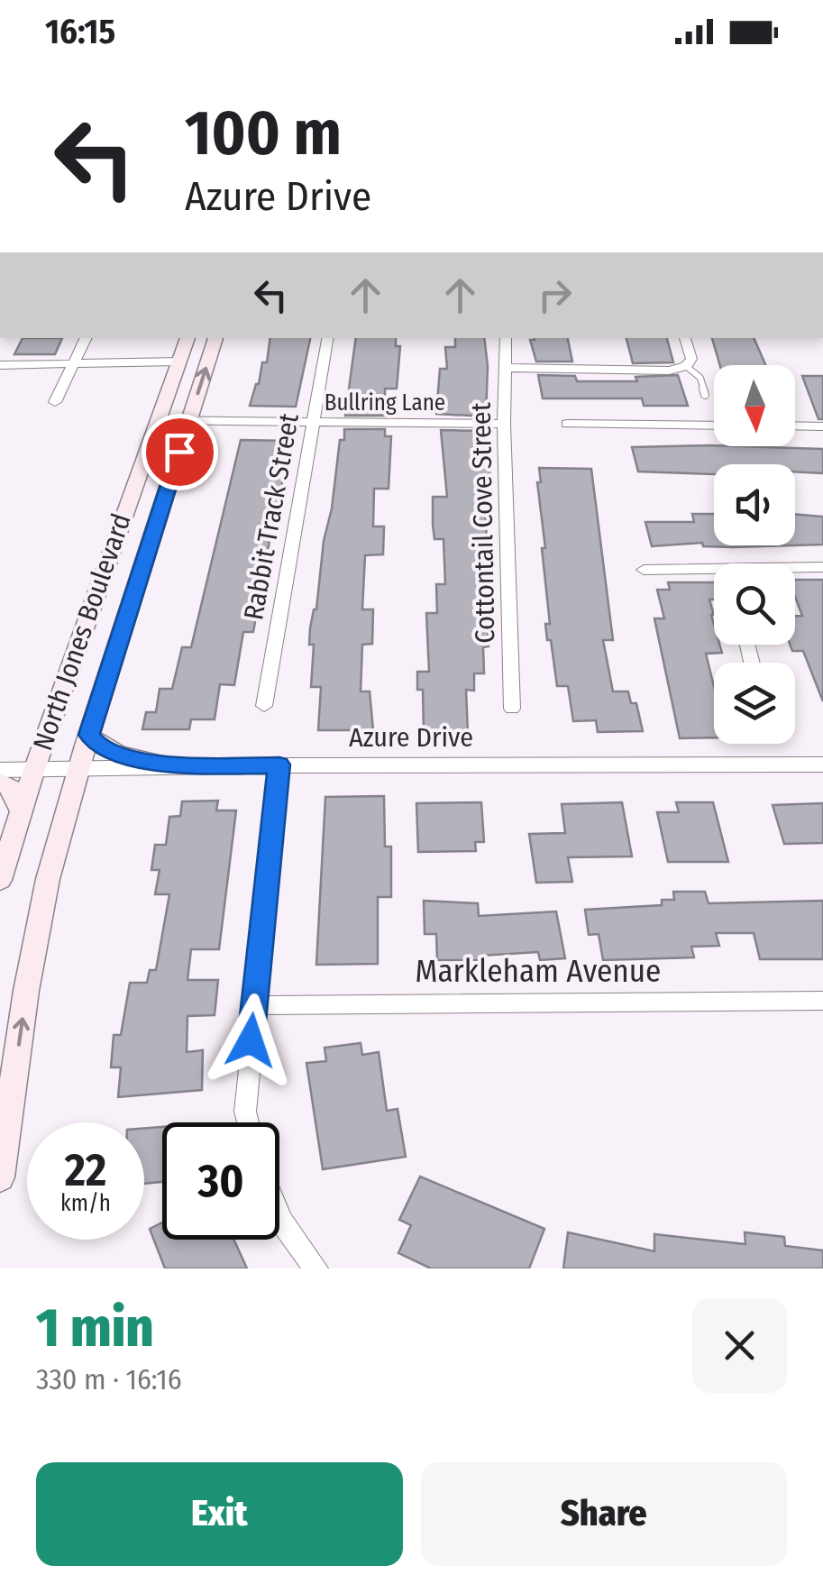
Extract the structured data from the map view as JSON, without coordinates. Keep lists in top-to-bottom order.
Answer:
{
  "streets": {
    "main road": ["North Jones Boulevard"],
    "street": [
      "Bullring Lane",
      "Rabbit Track Street",
      "Cottontail Cove Street",
      "Azure Drive",
      "Markleham Avenue"
    ]
  },
  "crossings": [
    ["Bullring Lane", "Rabbit Track Street"],
    ["Bullring Lane", "Cottontail Cove Street"],
    ["Bullring Lane", "North Jones Boulevard"],
    ["North Jones Boulevard", "Azure Drive"]
  ],
  "north": "bottom",
  "page": {
    "status": "16:15",
    "turn": ["100 m", "Azure Drive"],
    "speed": "22 km/h",
    "limit": "30",
    "heading": ["1 min", "330 m · 16:16"],
    "buttons": ["Exit", "Share"]
  }
}
